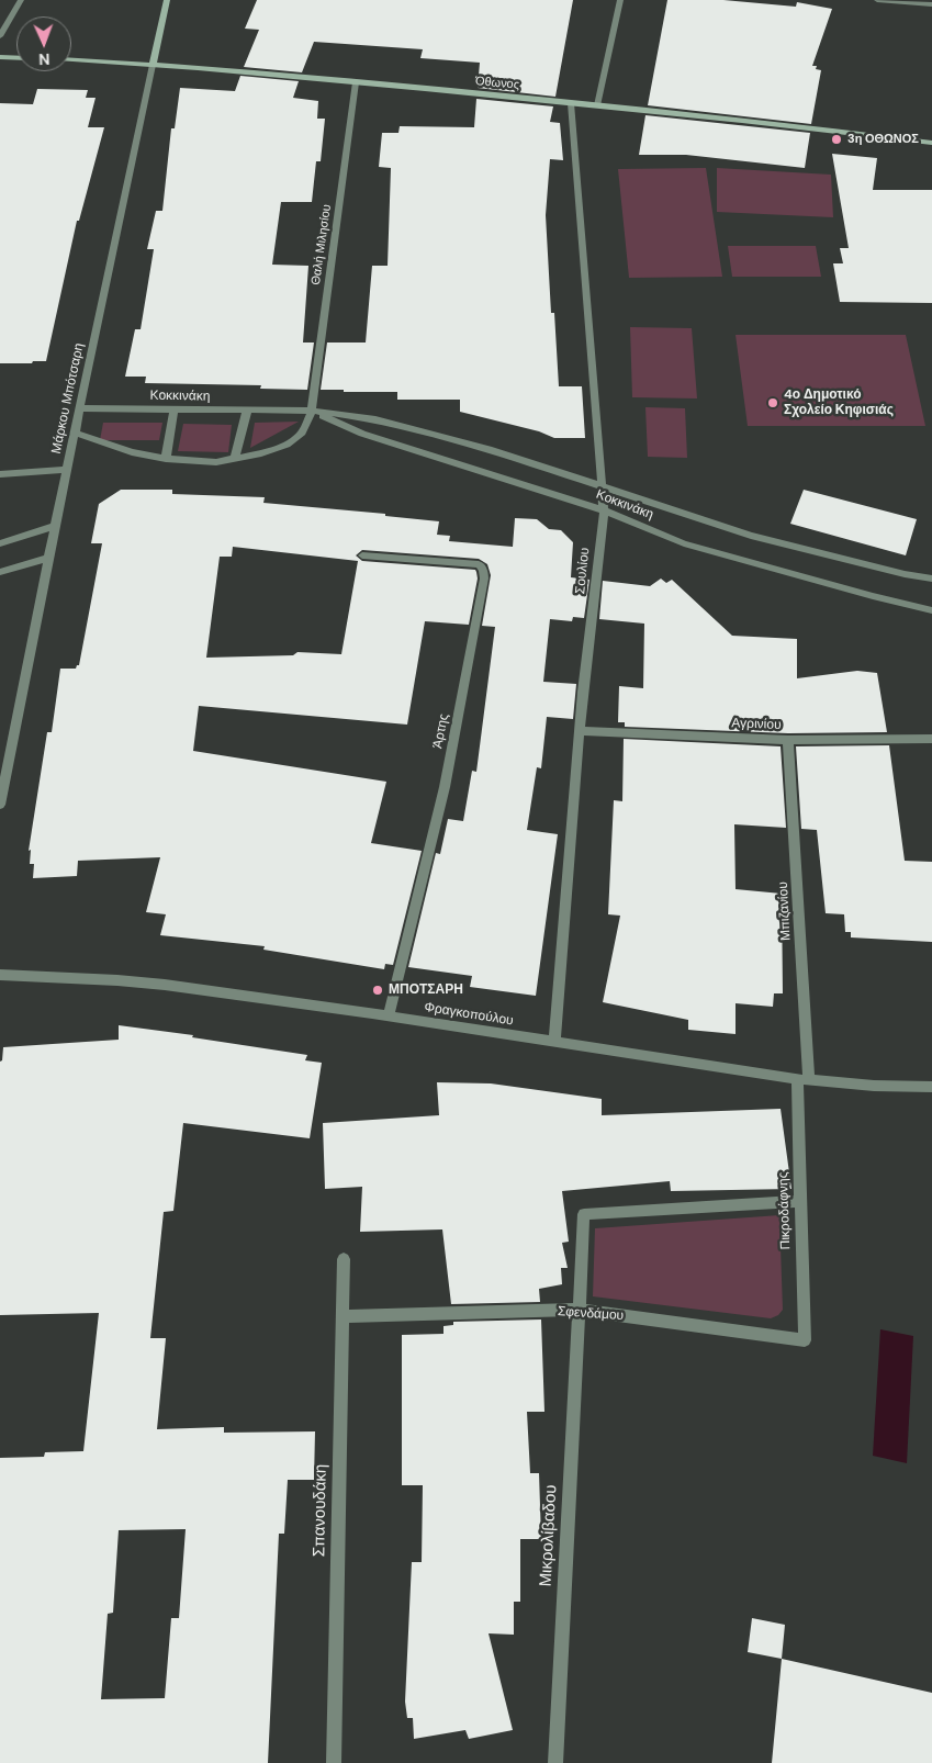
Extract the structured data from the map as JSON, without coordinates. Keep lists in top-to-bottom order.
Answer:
{
  "streets": {
    "street": [
      "Όθωνος",
      "Θαλή Μιλησίου",
      "Κοκκινάκη",
      "Μάρκου Μπότσαρη",
      "Σουλίου",
      "Αγρινίου",
      "Άρτης",
      "Μπιζανίου",
      "Φραγκοπούλου",
      "Πικροδάφνης",
      "Σφενδάμου",
      "Σπανουδάκη",
      "Μικρολίβαδου"
    ]
  },
  "crossings": [
    ["Όθωνος", "Θαλή Μιλησίου"],
    ["Όθωνος", "Μάρκου Μπότσαρη"],
    ["Όθωνος", "Σουλίου"],
    ["Θαλή Μιλησίου", "Κοκκινάκη"],
    ["Θαλή Μιλησίου", "Μάρκου Μπότσαρη"],
    ["Κοκκινάκη", "Μάρκου Μπότσαρη"],
    ["Κοκκινάκη", "Σουλίου"],
    ["Σουλίου", "Αγρινίου"],
    ["Σουλίου", "Φραγκοπούλου"],
    ["Αγρινίου", "Μπιζανίου"],
    ["Άρτης", "Φραγκοπούλου"],
    ["Μπιζανίου", "Φραγκοπούλου"],
    ["Μπιζανίου", "Πικροδάφνης"],
    ["Φραγκοπούλου", "Πικροδάφνης"],
    ["Πικροδάφνης", "Σφενδάμου"],
    ["Πικροδάφνης", "Μικρολίβαδου"],
    ["Σφενδάμου", "Σπανουδάκη"],
    ["Σφενδάμου", "Μικρολίβαδου"]
  ],
  "places": ["3η ΟΘΩΝΟΣ", "4ο Δημοτικό Σχολείο Κηφισιάς", "ΜΠΟΤΣΑΡΗ"],
  "north": "bottom"
}
